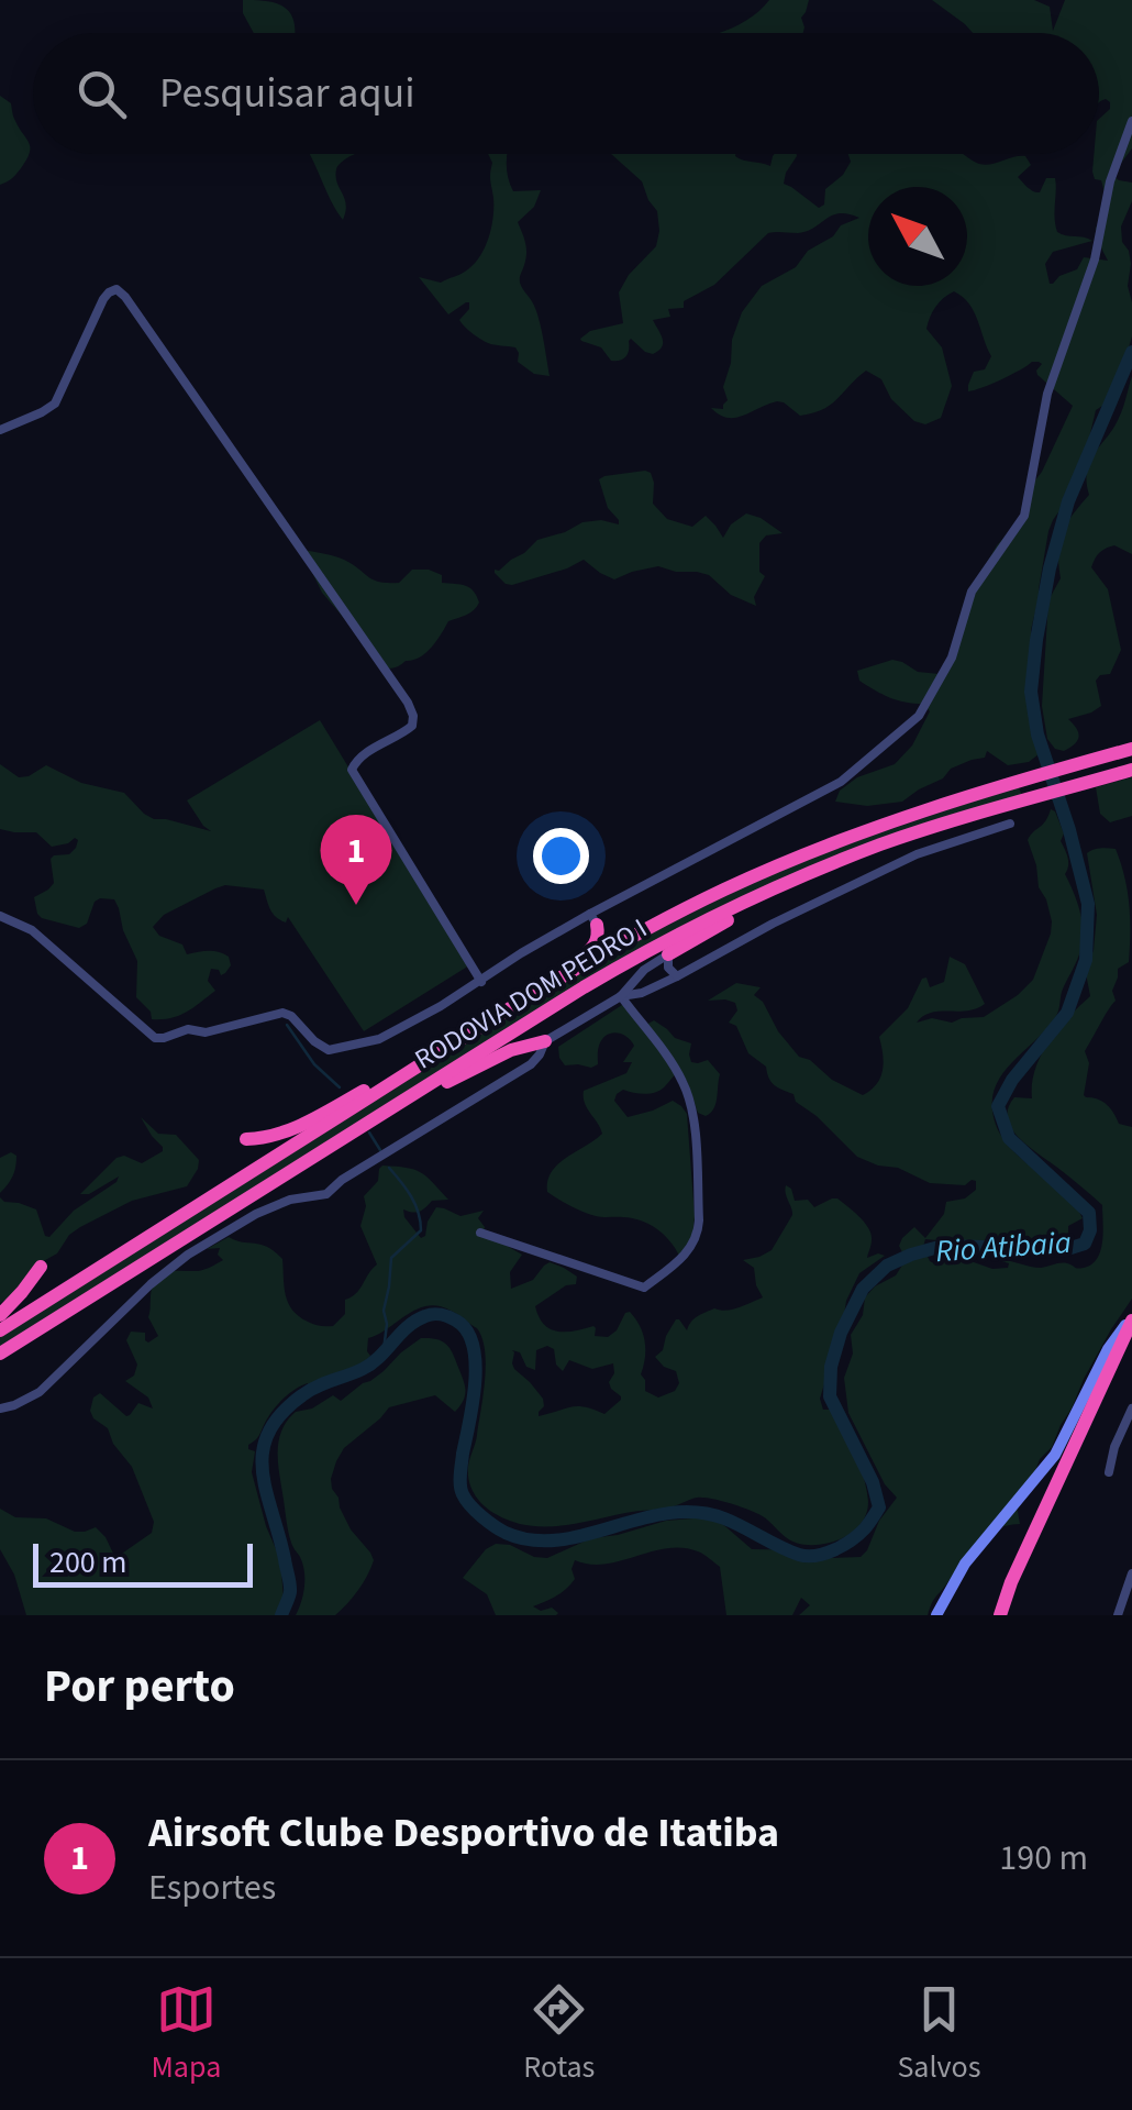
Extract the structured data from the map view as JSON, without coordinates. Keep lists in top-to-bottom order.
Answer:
{
  "streets": {
    "highway": ["RODOVIA DOM PEDRO I"]
  },
  "water": ["Rio Atibaia"],
  "scale_bar": "200 m",
  "north": "top left",
  "page": {
    "search": "Pesquisar aqui",
    "pins": "1",
    "scale": "200 m",
    "heading": "Por perto",
    "list": [
      {
        "mark": "1",
        "name": "Airsoft Clube Desportivo de Itatiba",
        "note": "Esportes",
        "value": "190 m"
      }
    ],
    "nav": ["Mapa", "Rotas", "Salvos"]
  }
}
